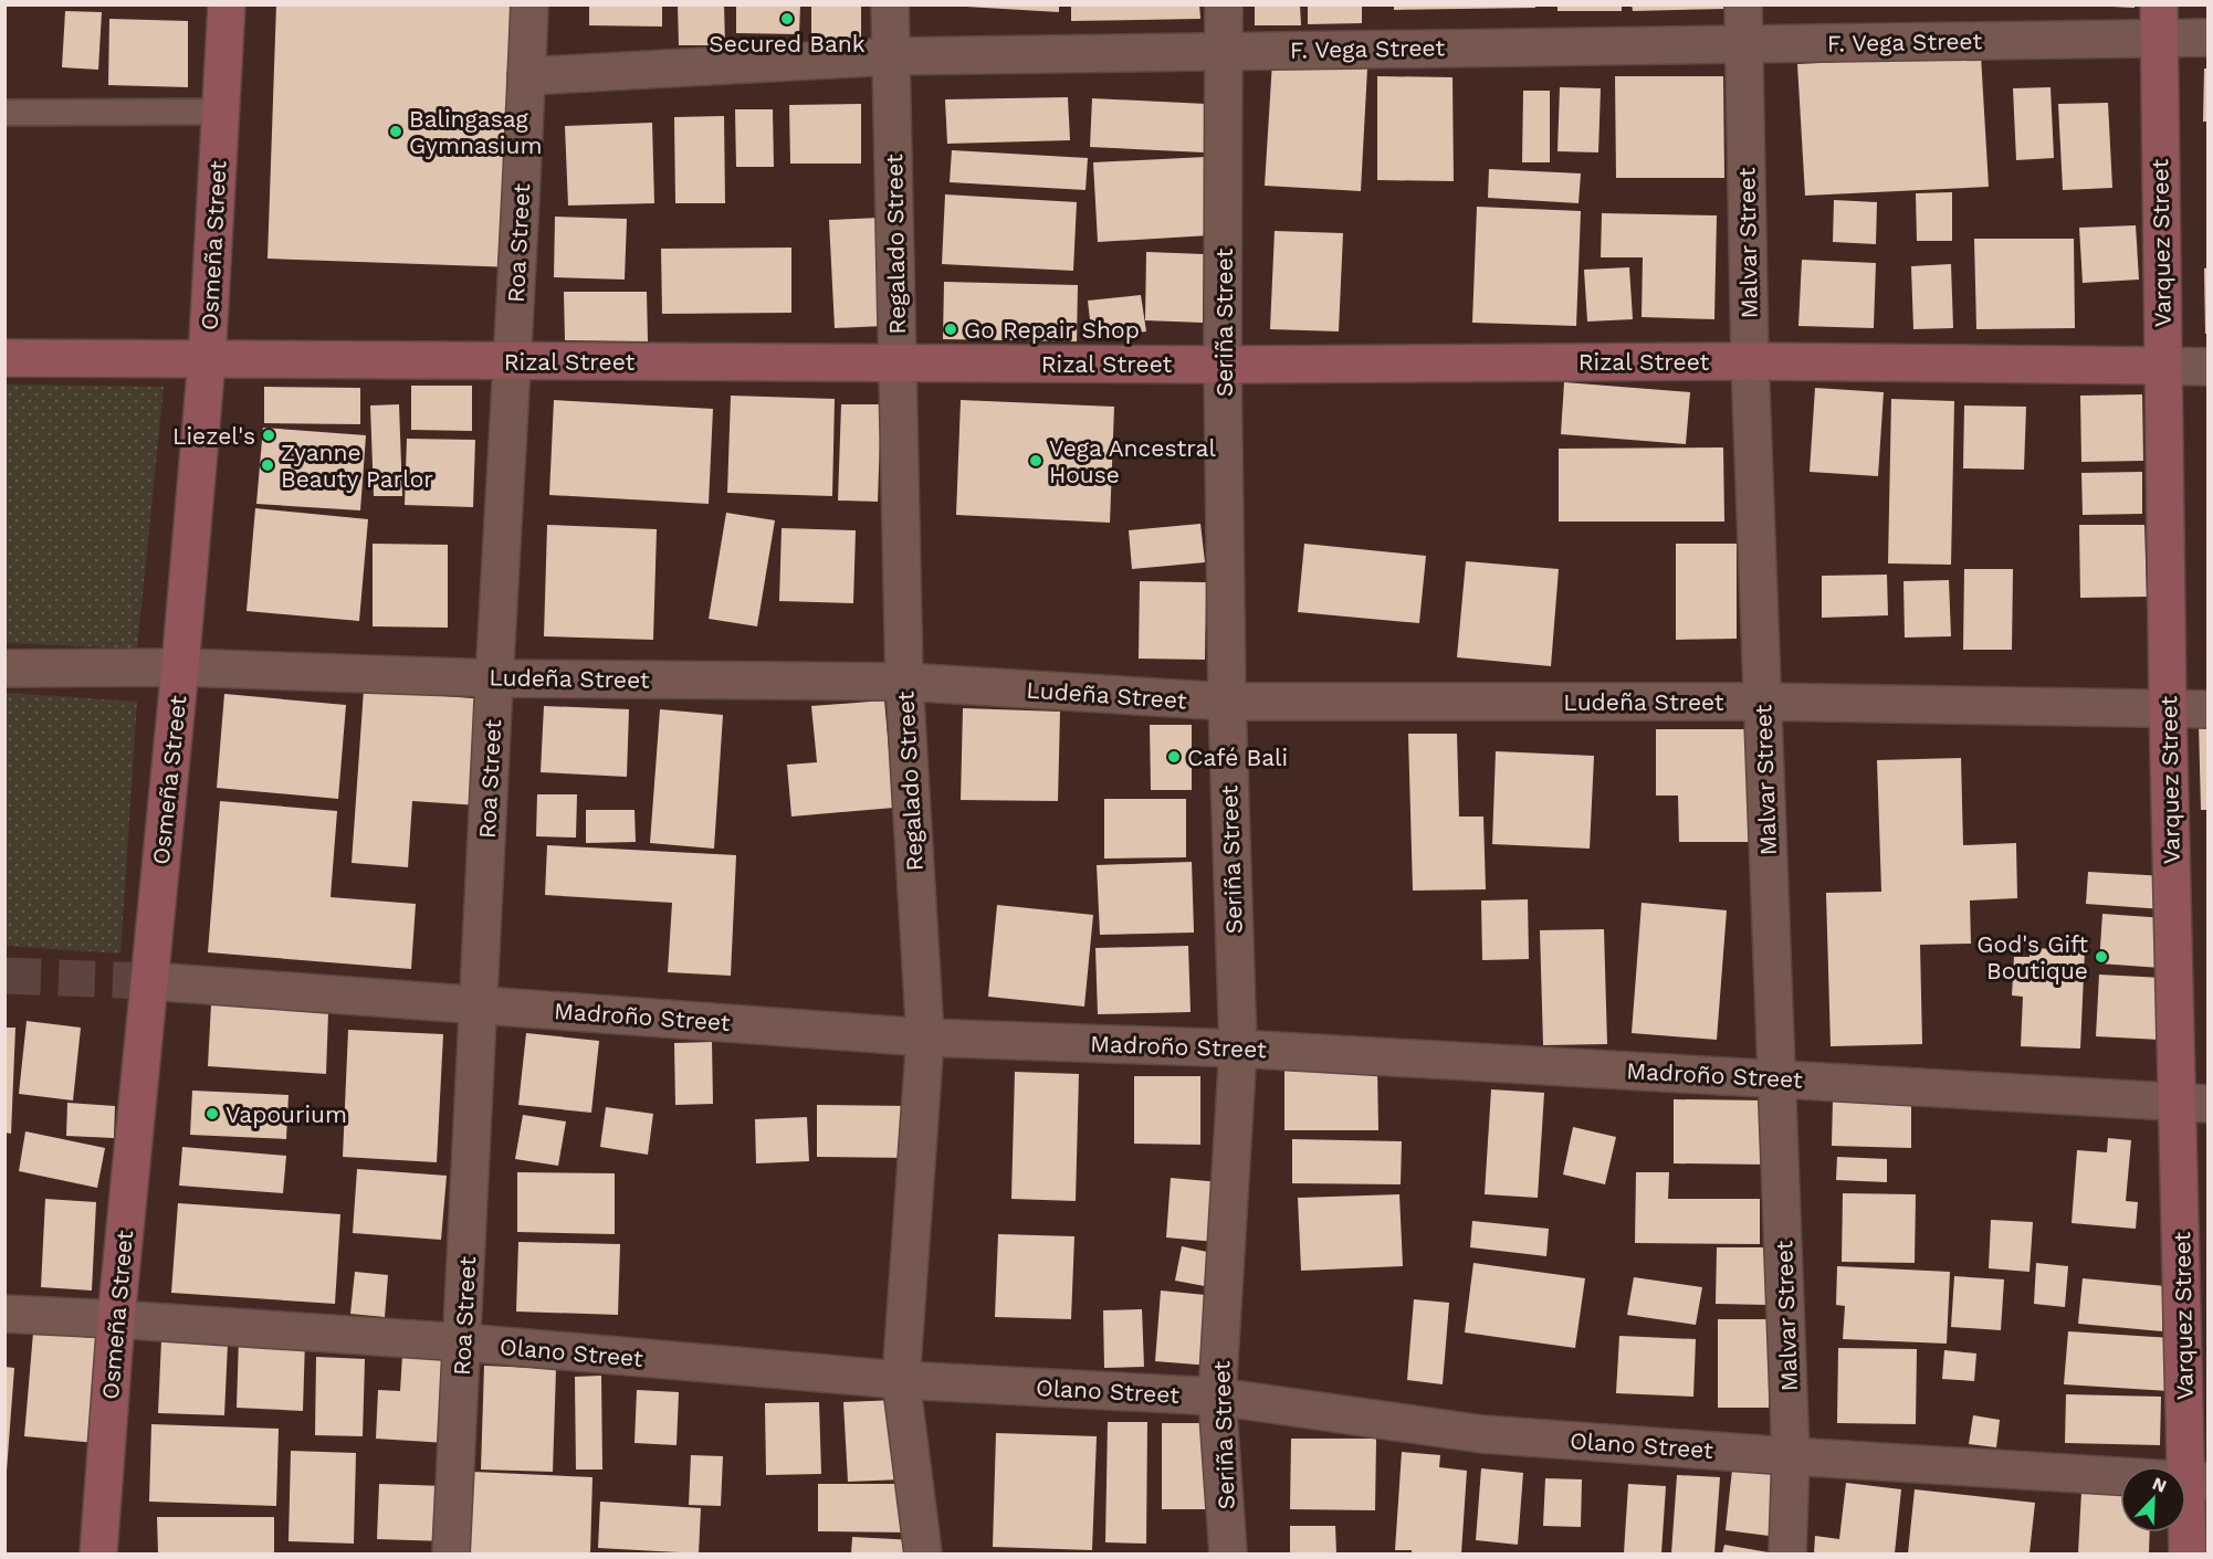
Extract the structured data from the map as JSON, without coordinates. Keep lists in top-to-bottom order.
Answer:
{
  "streets": {
    "street": [
      "F. Vega Street",
      "Roa Street",
      "Malvar Street",
      "Varquez Street",
      "Regalado Street",
      "Osmeña Street",
      "Seriña Street",
      "Rizal Street",
      "Ludeña Street",
      "Madroño Street",
      "Olano Street"
    ]
  },
  "crossings": [
    ["F. Vega Street", "Roa Street"],
    ["F. Vega Street", "Malvar Street"],
    ["F. Vega Street", "Varquez Street"],
    ["F. Vega Street", "Regalado Street"],
    ["F. Vega Street", "Seriña Street"],
    ["Roa Street", "Rizal Street"],
    ["Roa Street", "Ludeña Street"],
    ["Roa Street", "Madroño Street"],
    ["Roa Street", "Olano Street"],
    ["Malvar Street", "Rizal Street"],
    ["Malvar Street", "Ludeña Street"],
    ["Malvar Street", "Madroño Street"],
    ["Malvar Street", "Olano Street"],
    ["Varquez Street", "Rizal Street"],
    ["Varquez Street", "Ludeña Street"],
    ["Varquez Street", "Madroño Street"],
    ["Varquez Street", "Olano Street"],
    ["Regalado Street", "Rizal Street"],
    ["Regalado Street", "Ludeña Street"],
    ["Regalado Street", "Madroño Street"],
    ["Regalado Street", "Olano Street"],
    ["Osmeña Street", "Rizal Street"],
    ["Osmeña Street", "Ludeña Street"],
    ["Osmeña Street", "Madroño Street"],
    ["Osmeña Street", "Olano Street"],
    ["Seriña Street", "Rizal Street"],
    ["Seriña Street", "Ludeña Street"],
    ["Seriña Street", "Madroño Street"],
    ["Seriña Street", "Olano Street"]
  ],
  "places": [
    "Secured Bank",
    "Balingasag Gymnasium",
    "Go Repair Shop",
    "Liezel's",
    "Vega Ancestral House",
    "Zyanne Beauty Parlor",
    "Café Bali",
    "God's Gift Boutique",
    "Vapourium"
  ],
  "north": "top right"
}
